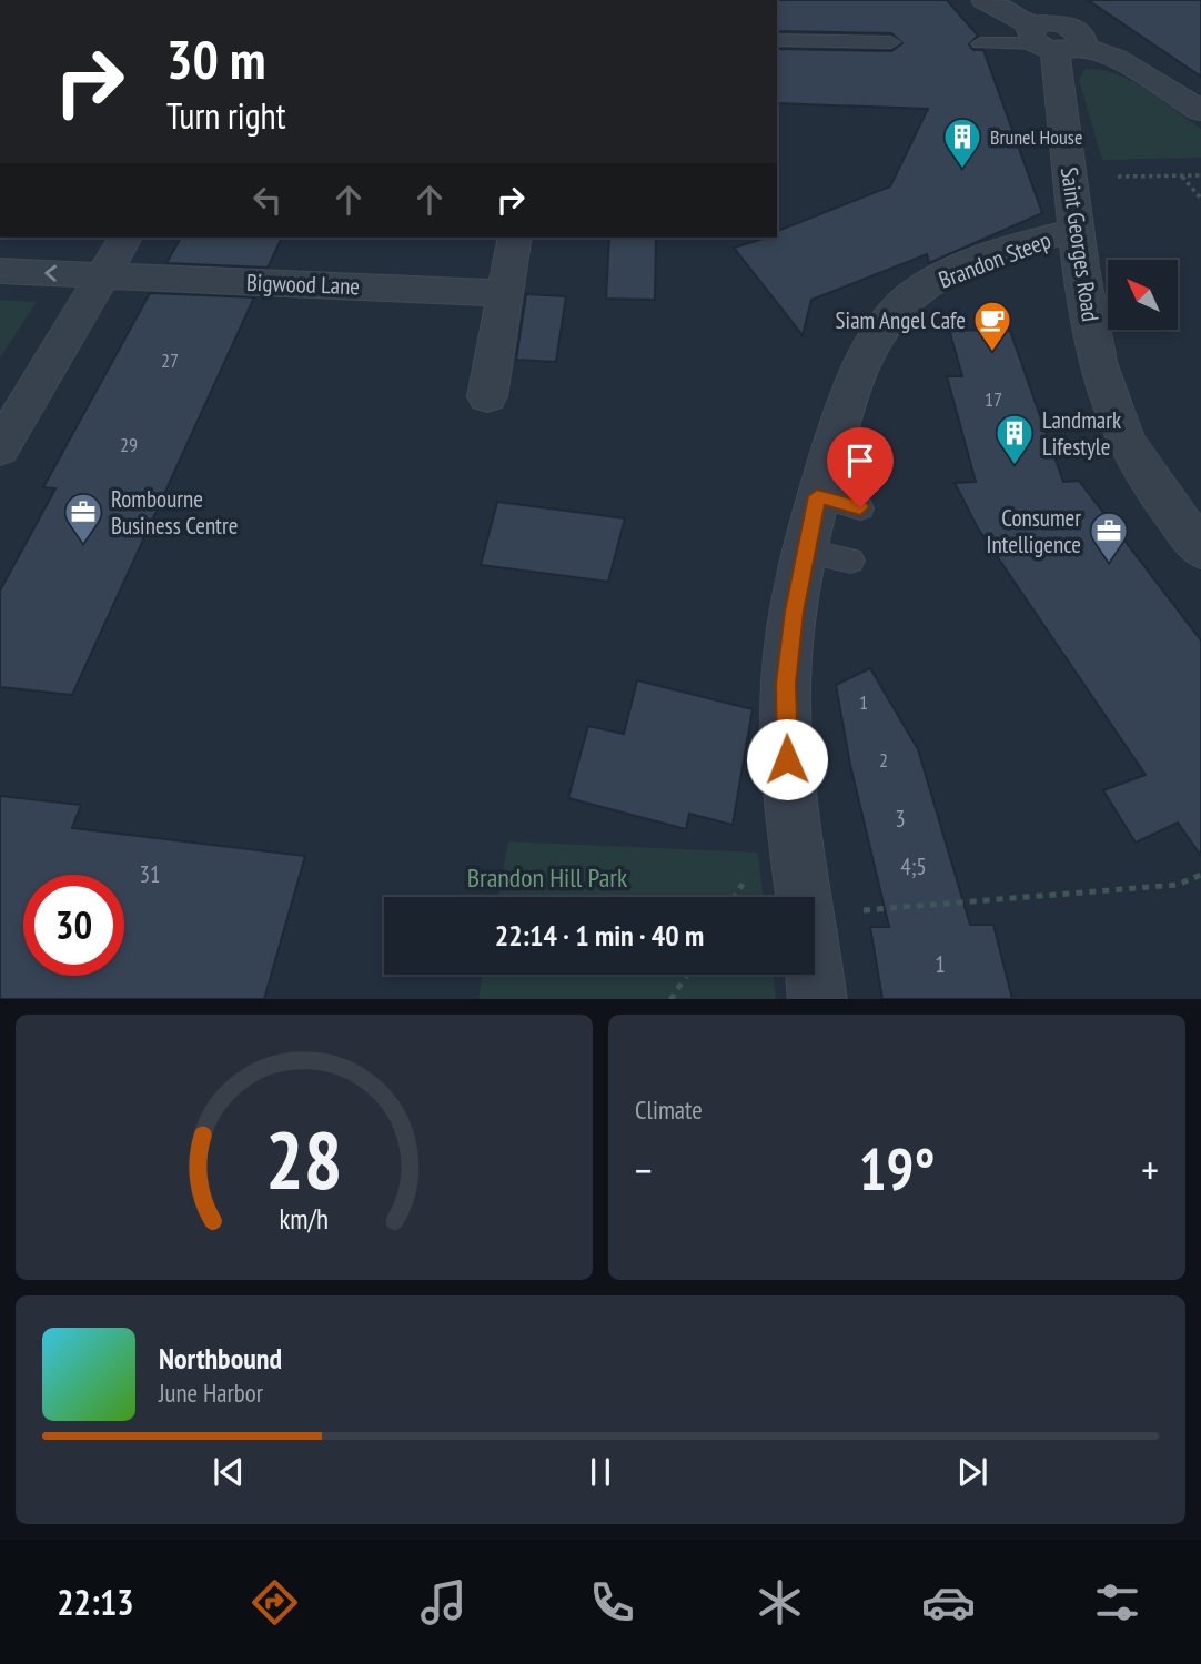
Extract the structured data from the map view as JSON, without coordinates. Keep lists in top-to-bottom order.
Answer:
{
  "streets": {
    "street": ["Saint Georges Road", "Brandon Steep", "Bigwood Lane"]
  },
  "crossings": [
    ["Saint Georges Road", "Brandon Steep"]
  ],
  "parks": ["Brandon Hill Park"],
  "places": {
    "building": ["Brunel House", "Landmark Lifestyle"],
    "cafe": ["Siam Angel Cafe"],
    "office": ["Rombourne Business Centre", "Consumer Intelligence"]
  },
  "house_numbers": [
    "27",
    "17",
    "29",
    "1",
    "2",
    "3",
    "4;5",
    "31",
    "1"
  ],
  "north": "top left",
  "page": {
    "turn": ["30 m", "Turn right"],
    "limit": "30",
    "trip": "22:14 · 1 min · 40 m",
    "tile": "Climate",
    "heat": ["−", "19°", "+"],
    "song": ["Northbound", "June Harbor"],
    "tabs": "22:13",
    "gauge": ["28", "km/h"]
  }
}
